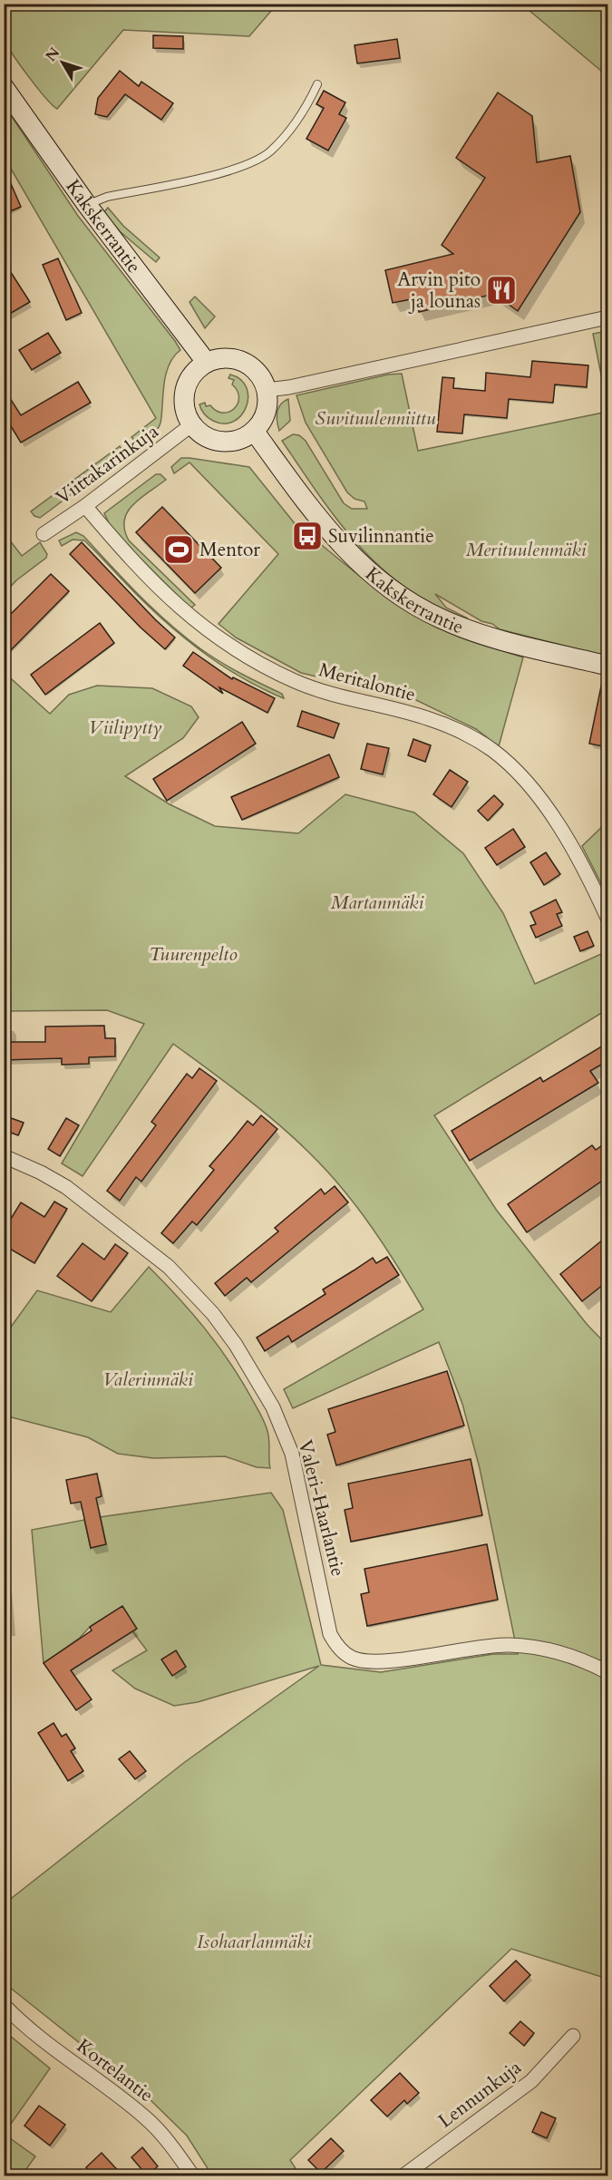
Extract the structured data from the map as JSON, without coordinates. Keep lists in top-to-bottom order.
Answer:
{
  "streets": {
    "street": [
      "Kakskerrantie",
      "Viittakarinkuja",
      "Meritalontie",
      "Valeri-Haarlantie",
      "Kortelantie",
      "Lennunkuja"
    ]
  },
  "crossings": [
    ["Kakskerrantie", "Viittakarinkuja"],
    ["Viittakarinkuja", "Meritalontie"]
  ],
  "parks": [
    "Suvituulenniittu",
    "Merituulenmäki",
    "Viilipytty",
    "Martanmäki",
    "Tuurenpelto",
    "Valerinmäki",
    "Isohaarlanmäki"
  ],
  "places": {
    "restaurant": ["Arvin pito ja lounas"],
    "bus stop": ["Suvilinnantie"],
    "sports": ["Mentor"]
  },
  "north": "top left"
}
